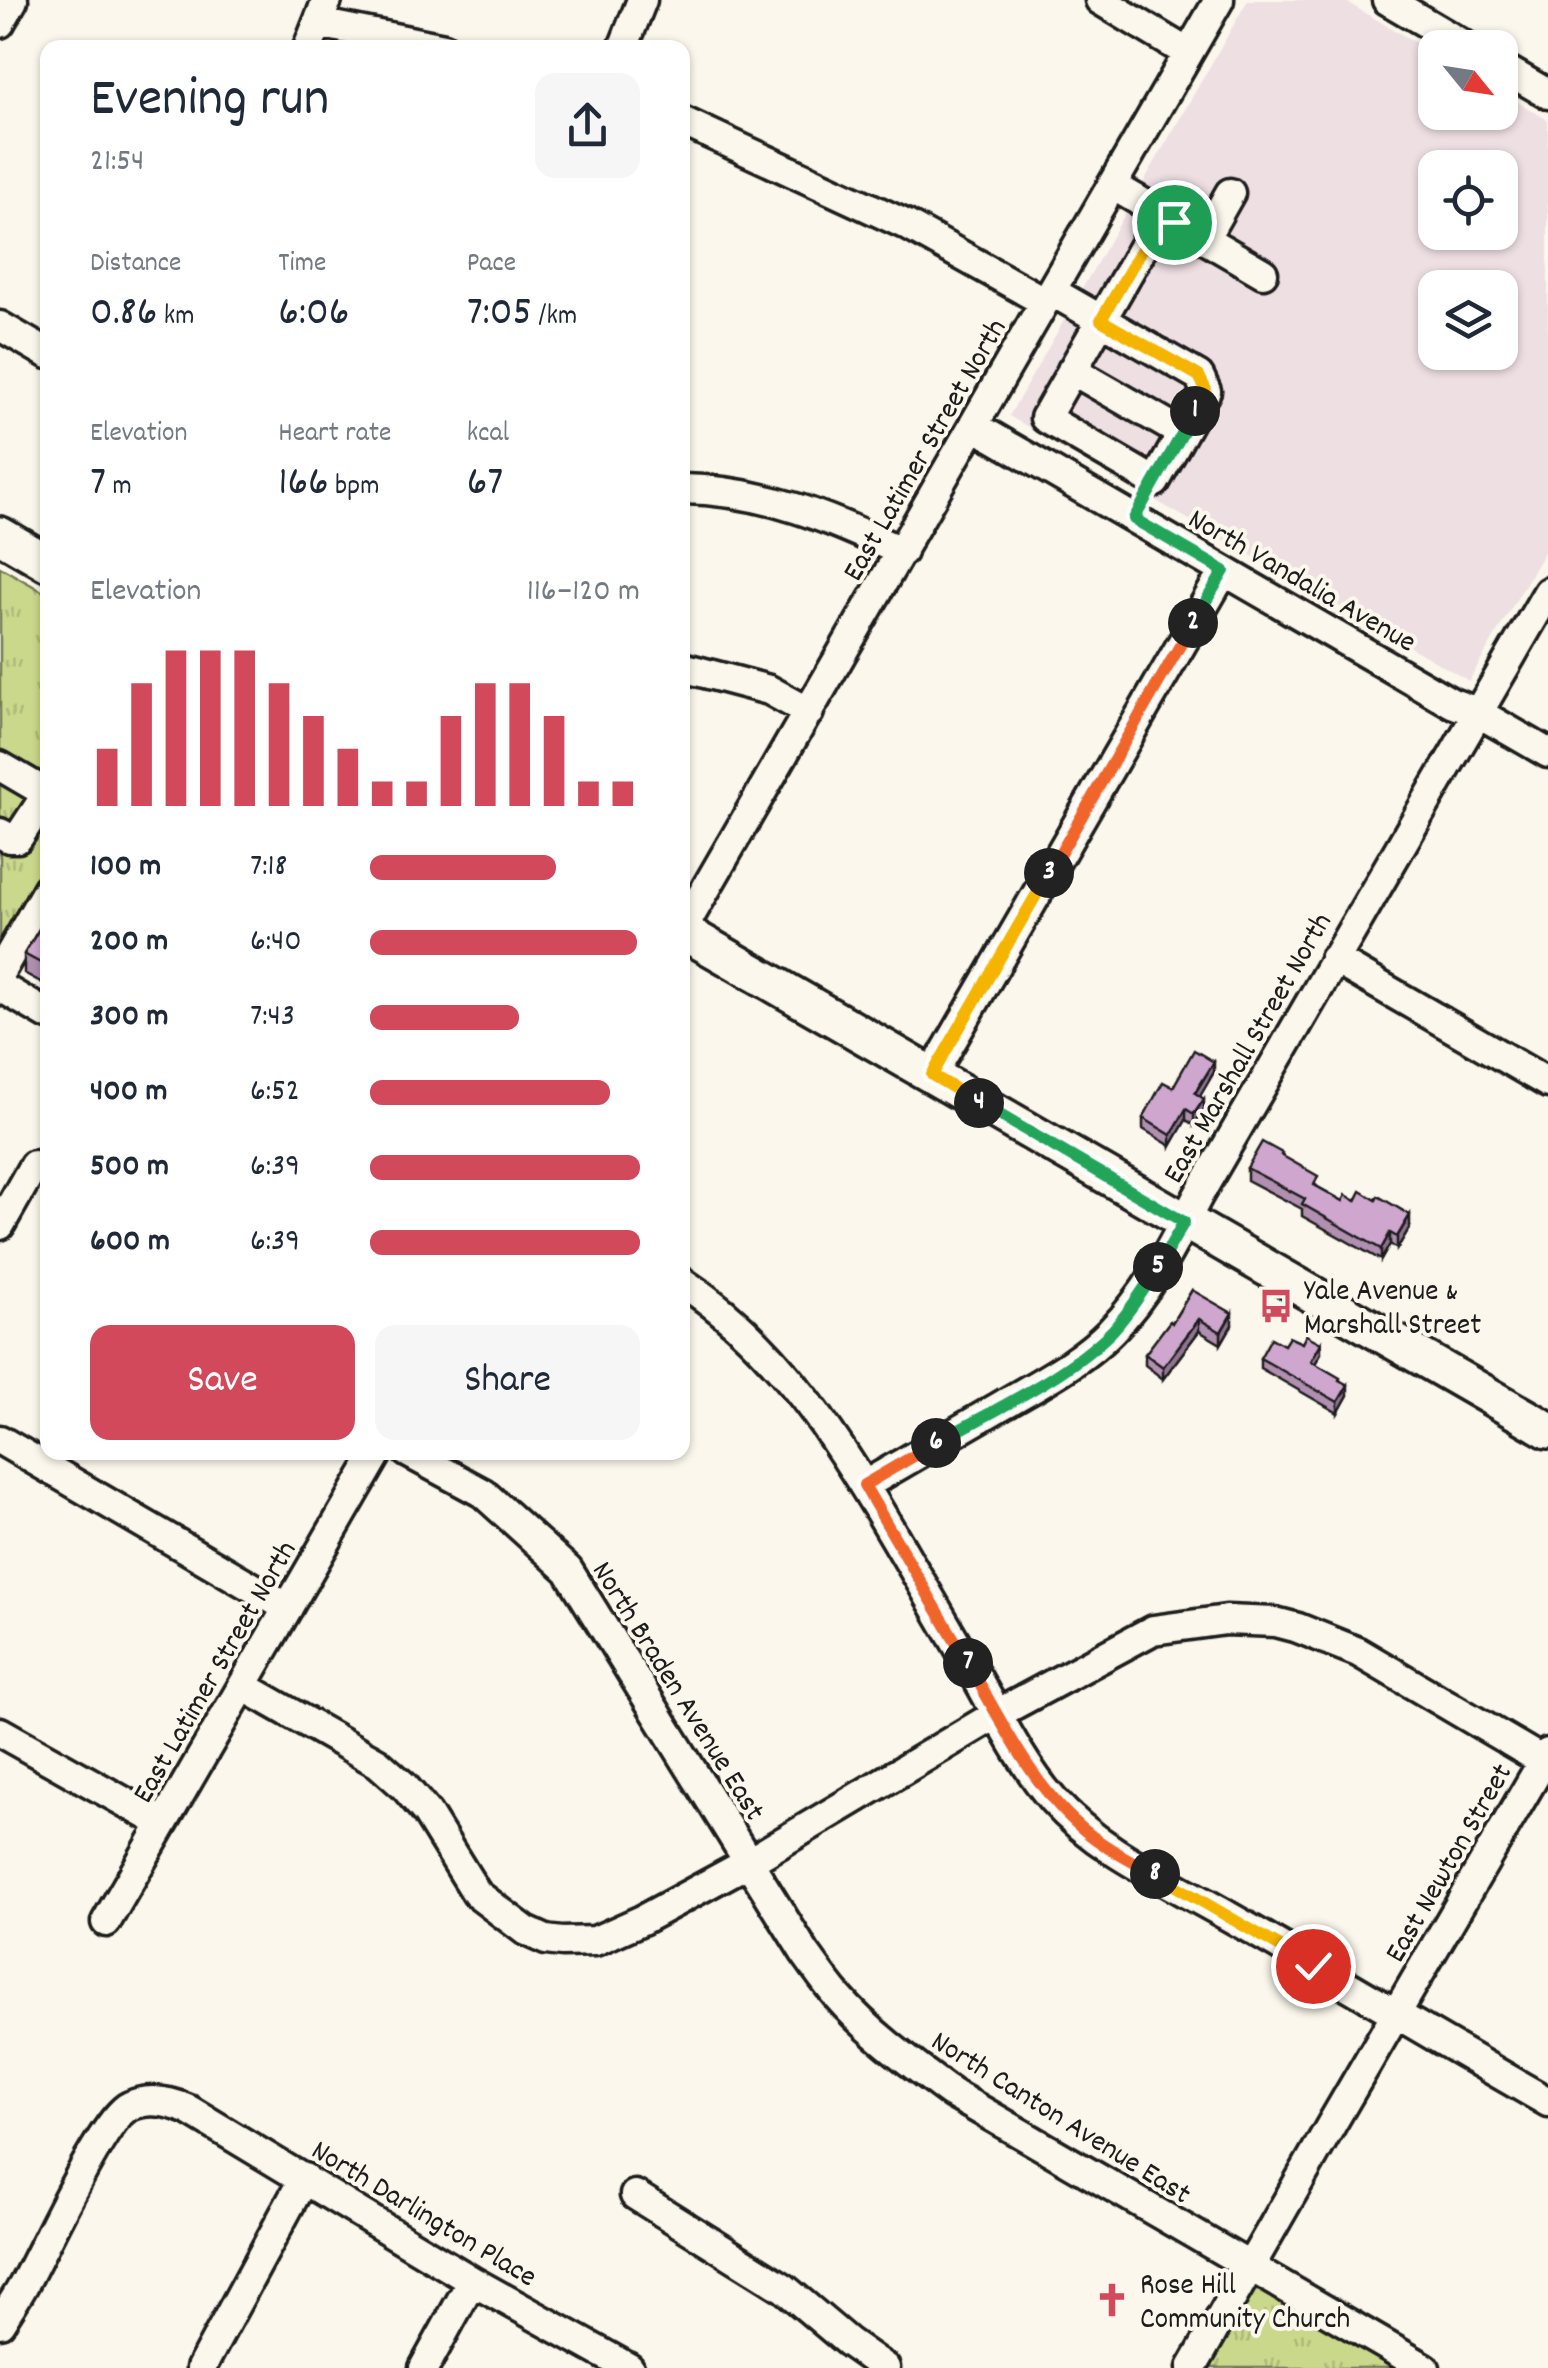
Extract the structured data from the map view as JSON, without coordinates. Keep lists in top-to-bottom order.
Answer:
{
  "streets": {
    "street": [
      "East Latimer Street North",
      "North Vandalia Avenue",
      "East Marshall Street North",
      "North Braden Avenue East",
      "East Newton Street",
      "North Canton Avenue East",
      "North Darlington Place"
    ]
  },
  "crossings": [
    ["East Latimer Street North", "North Vandalia Avenue"],
    ["North Vandalia Avenue", "East Marshall Street North"],
    ["North Braden Avenue East", "North Canton Avenue East"],
    ["East Newton Street", "North Canton Avenue East"]
  ],
  "places": {
    "bus stop": ["Yale Avenue & Marshall Street"],
    "church": ["Rose Hill Community Church"]
  },
  "north": "bottom right",
  "page": {
    "heading": ["Evening run", "21:54"],
    "stats": [
      ["Distance", "0.86 km"],
      ["Time", "6:06"],
      ["Pace", "7:05 /km"],
      ["Elevation", "7 m"],
      ["Heart rate", "166 bpm"],
      ["kcal", "67"]
    ],
    "pins": [
      "1",
      "2",
      "3",
      "4",
      "5",
      "6",
      "7",
      "8"
    ],
    "chart": ["Elevation", "116–120 m"],
    "list": [
      {
        "name": "100 m",
        "note": "7:18"
      },
      {
        "name": "200 m",
        "note": "6:40"
      },
      {
        "name": "300 m",
        "note": "7:43"
      },
      {
        "name": "400 m",
        "note": "6:52"
      },
      {
        "name": "500 m",
        "note": "6:39"
      },
      {
        "name": "600 m",
        "note": "6:39"
      }
    ],
    "buttons": ["Save", "Share"]
  }
}
